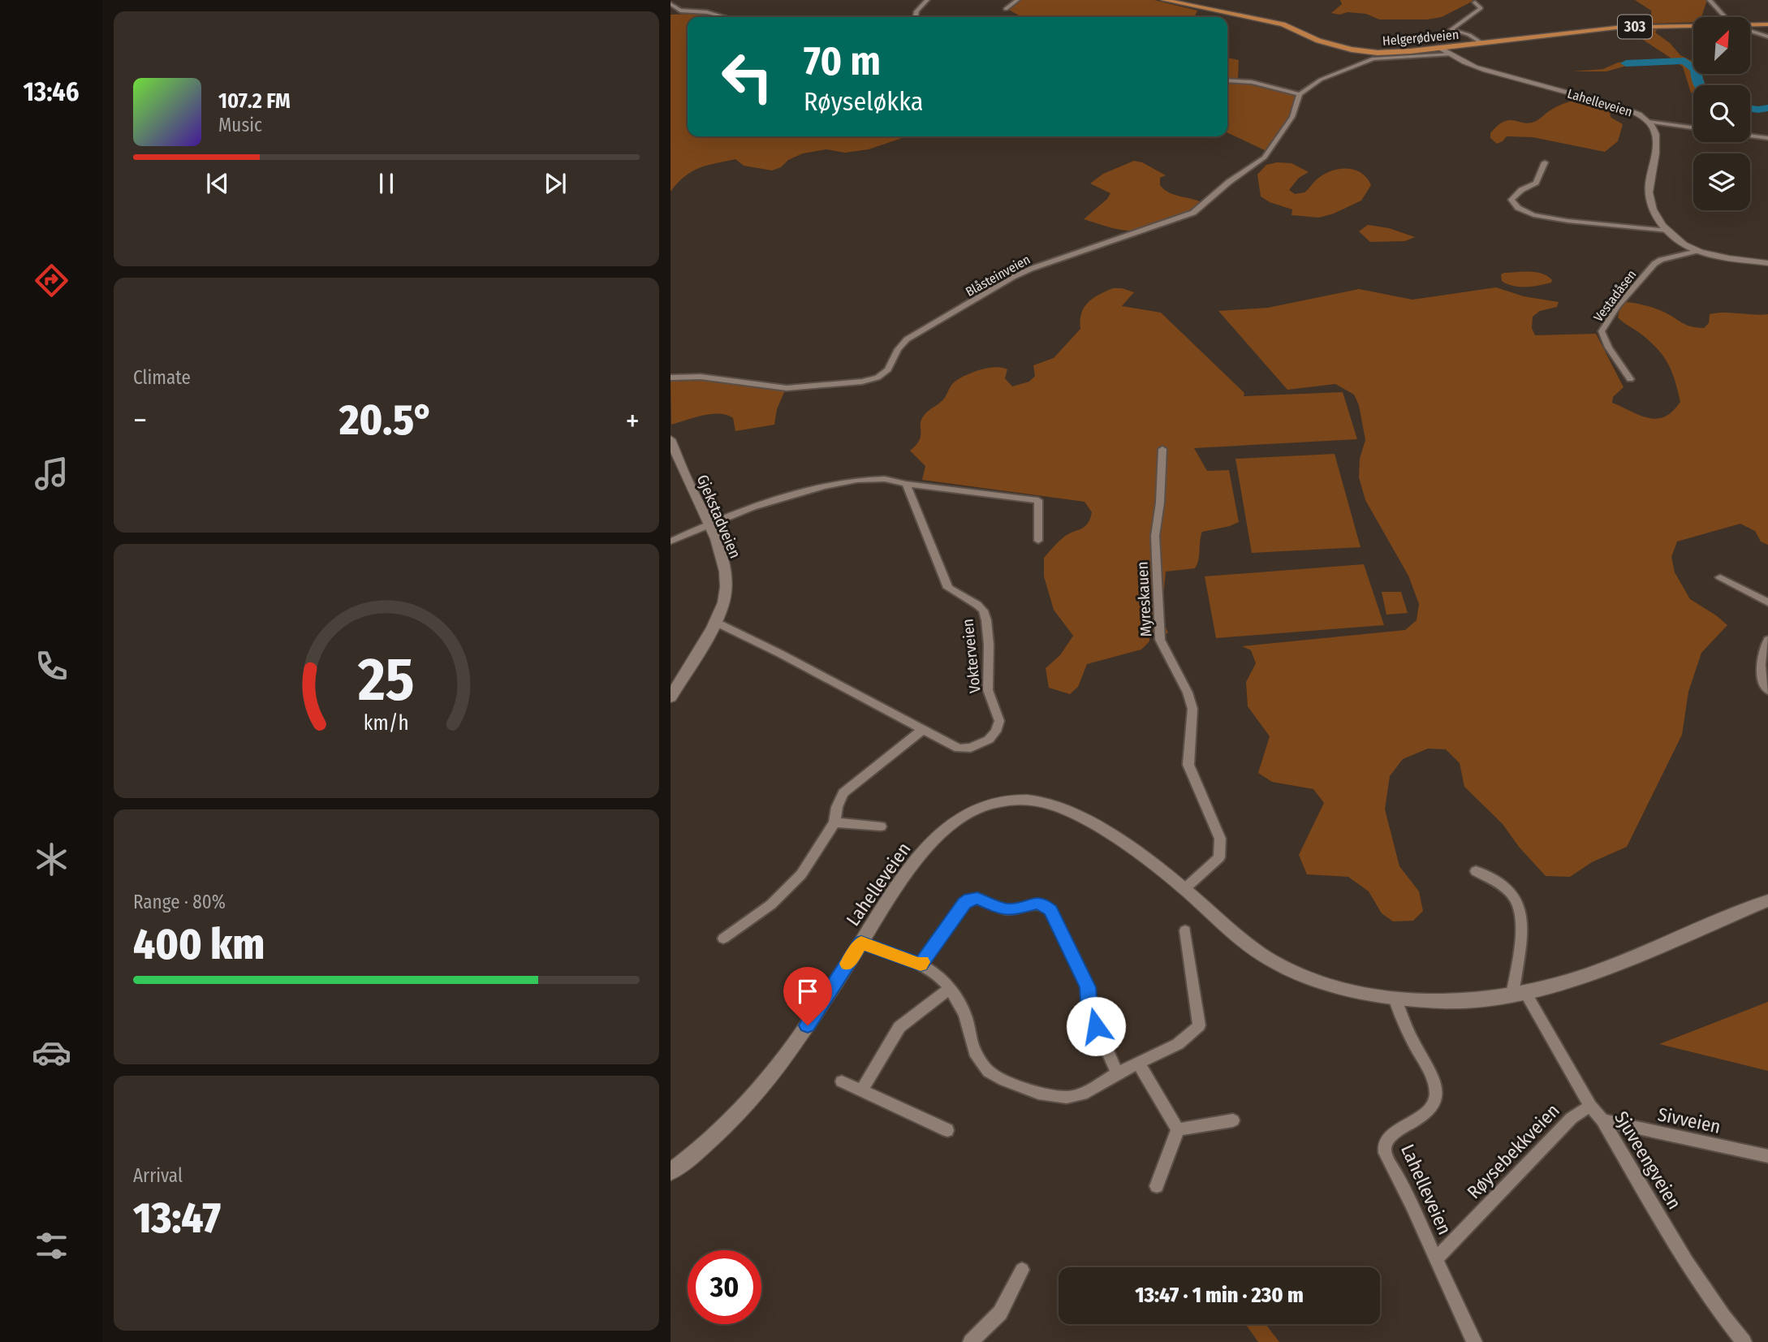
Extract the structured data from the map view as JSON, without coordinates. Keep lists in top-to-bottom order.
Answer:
{
  "streets": {
    "main road": ["303", "Helgerødveien"],
    "street": [
      "Lahelleveien",
      "Blåsteinveien",
      "Vestadåsen",
      "Gjekstadveien",
      "Myreskauen",
      "Vokterveien",
      "Sivveien",
      "Røysebekkveien",
      "Sjuveengveien"
    ]
  },
  "crossings": [
    ["Helgerødveien", "Lahelleveien"],
    ["Lahelleveien", "Vestadåsen"],
    ["Lahelleveien", "Myreskauen"],
    ["Lahelleveien", "Røysebekkveien"],
    ["Lahelleveien", "Sjuveengveien"],
    ["Gjekstadveien", "Vokterveien"],
    ["Sivveien", "Sjuveengveien"],
    ["Røysebekkveien", "Sjuveengveien"]
  ],
  "north": "top right",
  "page": {
    "tabs": "13:46",
    "turn": ["70 m", "Røyseløkka"],
    "song": ["107.2 FM", "Music"],
    "tile": [
      "Climate",
      ["Range · 80%", "400 km"],
      ["Arrival", "13:47"]
    ],
    "heat": ["−", "20.5°", "+"],
    "limit": "30",
    "trip": "13:47 · 1 min · 230 m",
    "gauge": ["25", "km/h"]
  }
}
